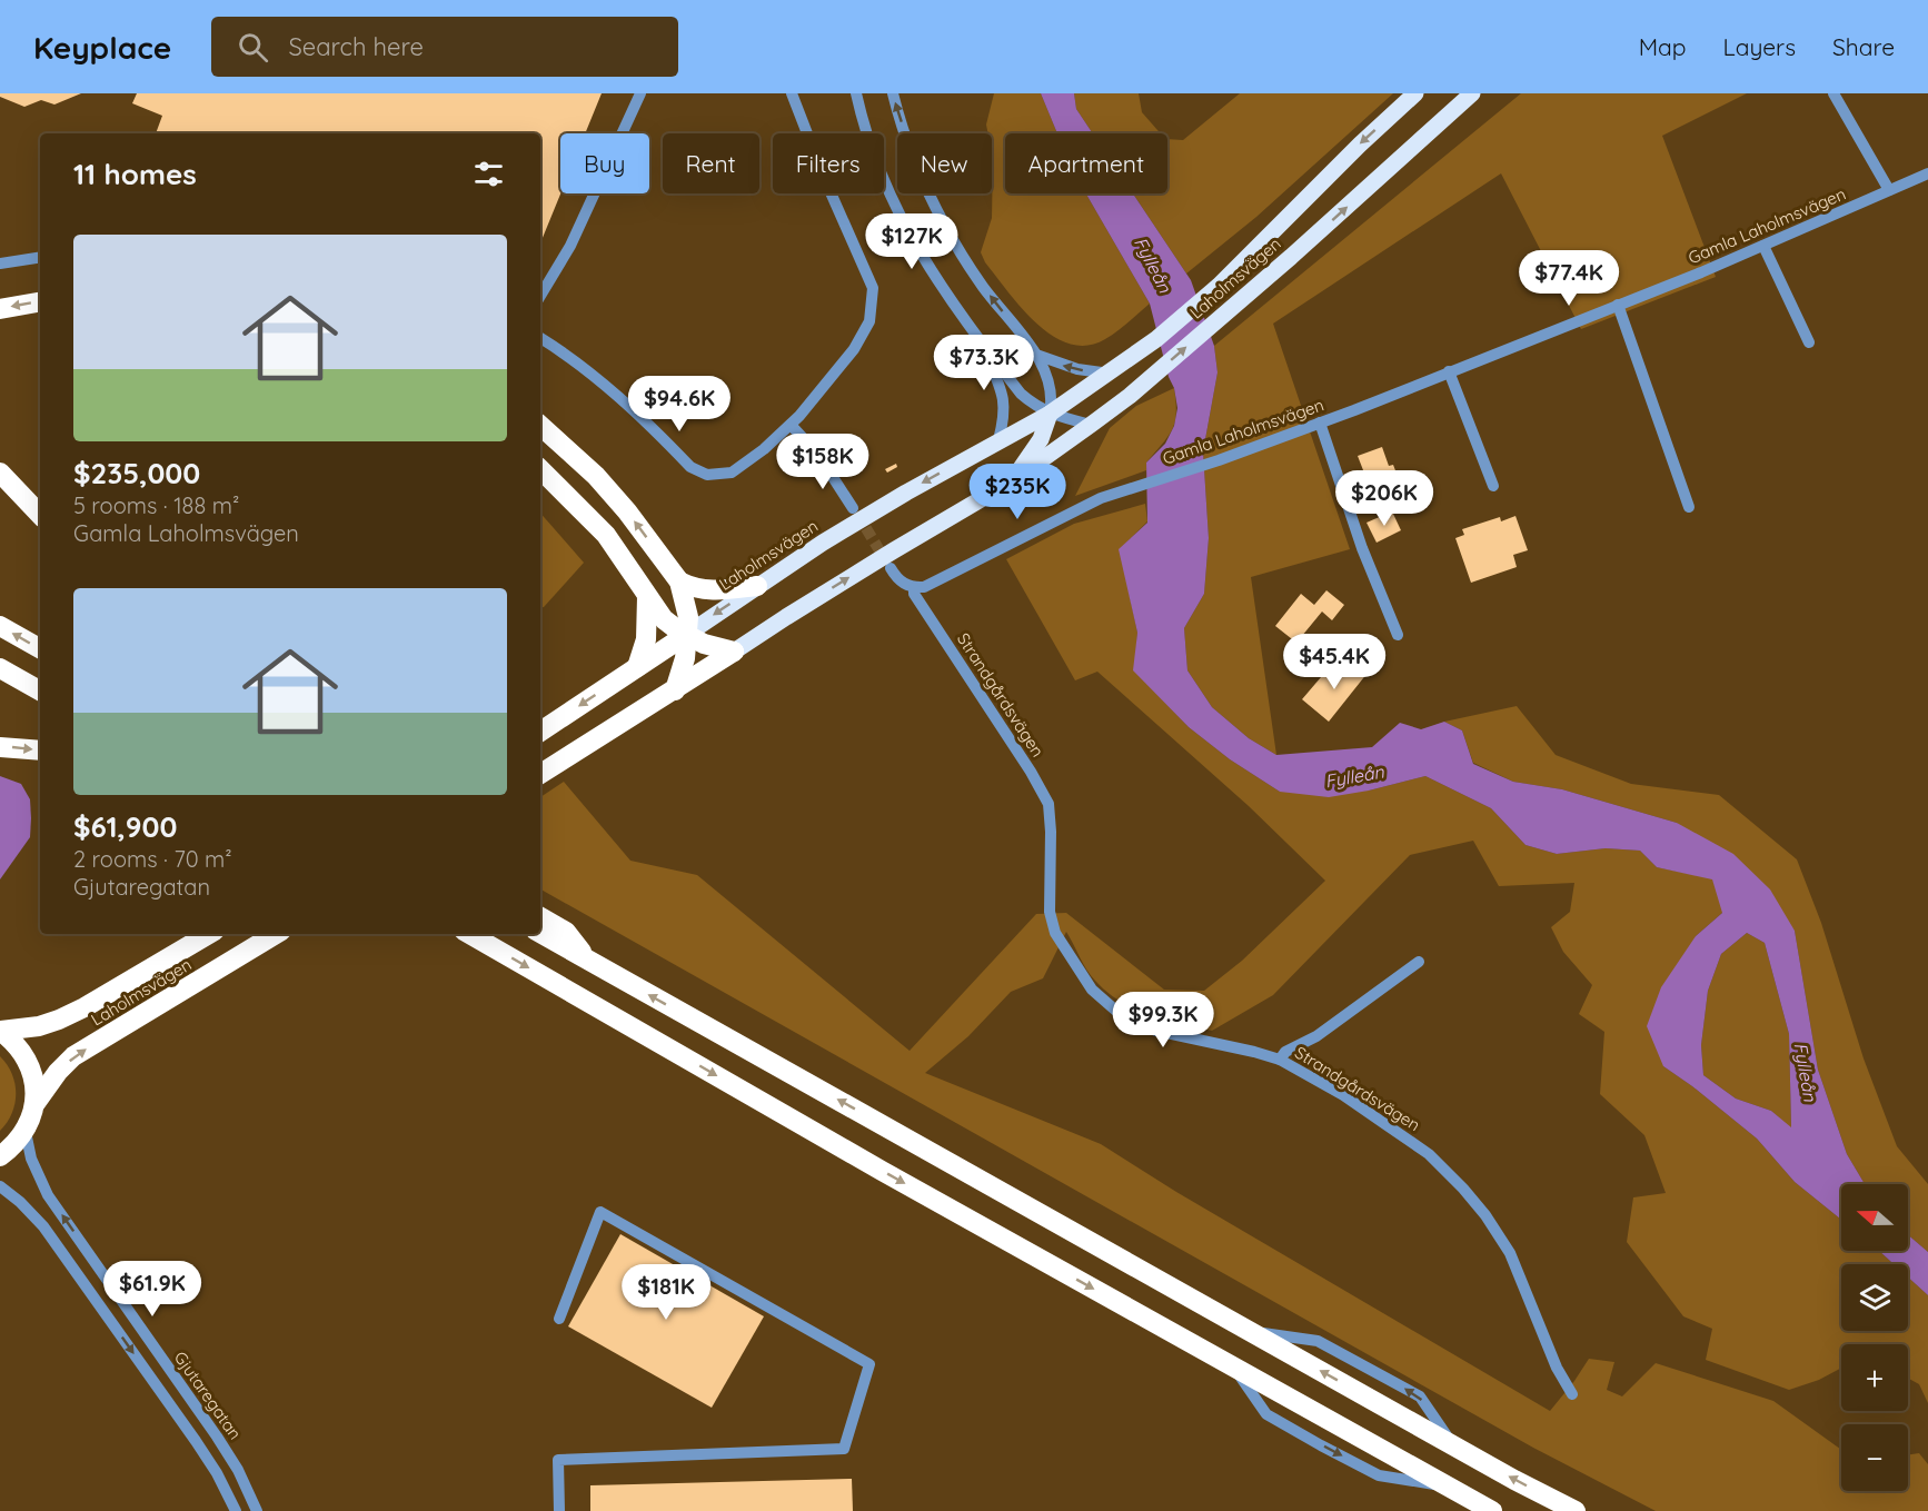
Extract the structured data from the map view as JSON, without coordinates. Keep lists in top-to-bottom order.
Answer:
{
  "streets": {
    "highway": ["Laholmsvägen"],
    "street": ["Gamla Laholmsvägen", "Strandgårdsvägen", "Gjutaregatan"]
  },
  "crossings": [
    ["Gamla Laholmsvägen", "Strandgårdsvägen"],
    ["Laholmsvägen", "Gjutaregatan"]
  ],
  "water": ["Fylleån"],
  "north": "left",
  "page": {
    "header": "Keyplace",
    "search": "Search here",
    "nav": ["Map", "Layers", "Share"],
    "chip": [
      "Buy",
      "Rent",
      "Filters",
      "New",
      "Apartment"
    ],
    "heading": "11 homes",
    "price": [
      "$127K",
      "$77.4K",
      "$73.3K",
      "$94.6K",
      "$158K",
      "$235K",
      "$206K",
      "$45.4K",
      "$99.3K",
      "$61.9K",
      "$181K"
    ],
    "list": [
      {
        "name": "$235,000",
        "note": "5 rooms · 188 m² · Gamla Laholmsvägen"
      },
      {
        "name": "$61,900",
        "note": "2 rooms · 70 m² · Gjutaregatan"
      }
    ],
    "map_buttons": ["+", "−"]
  }
}
